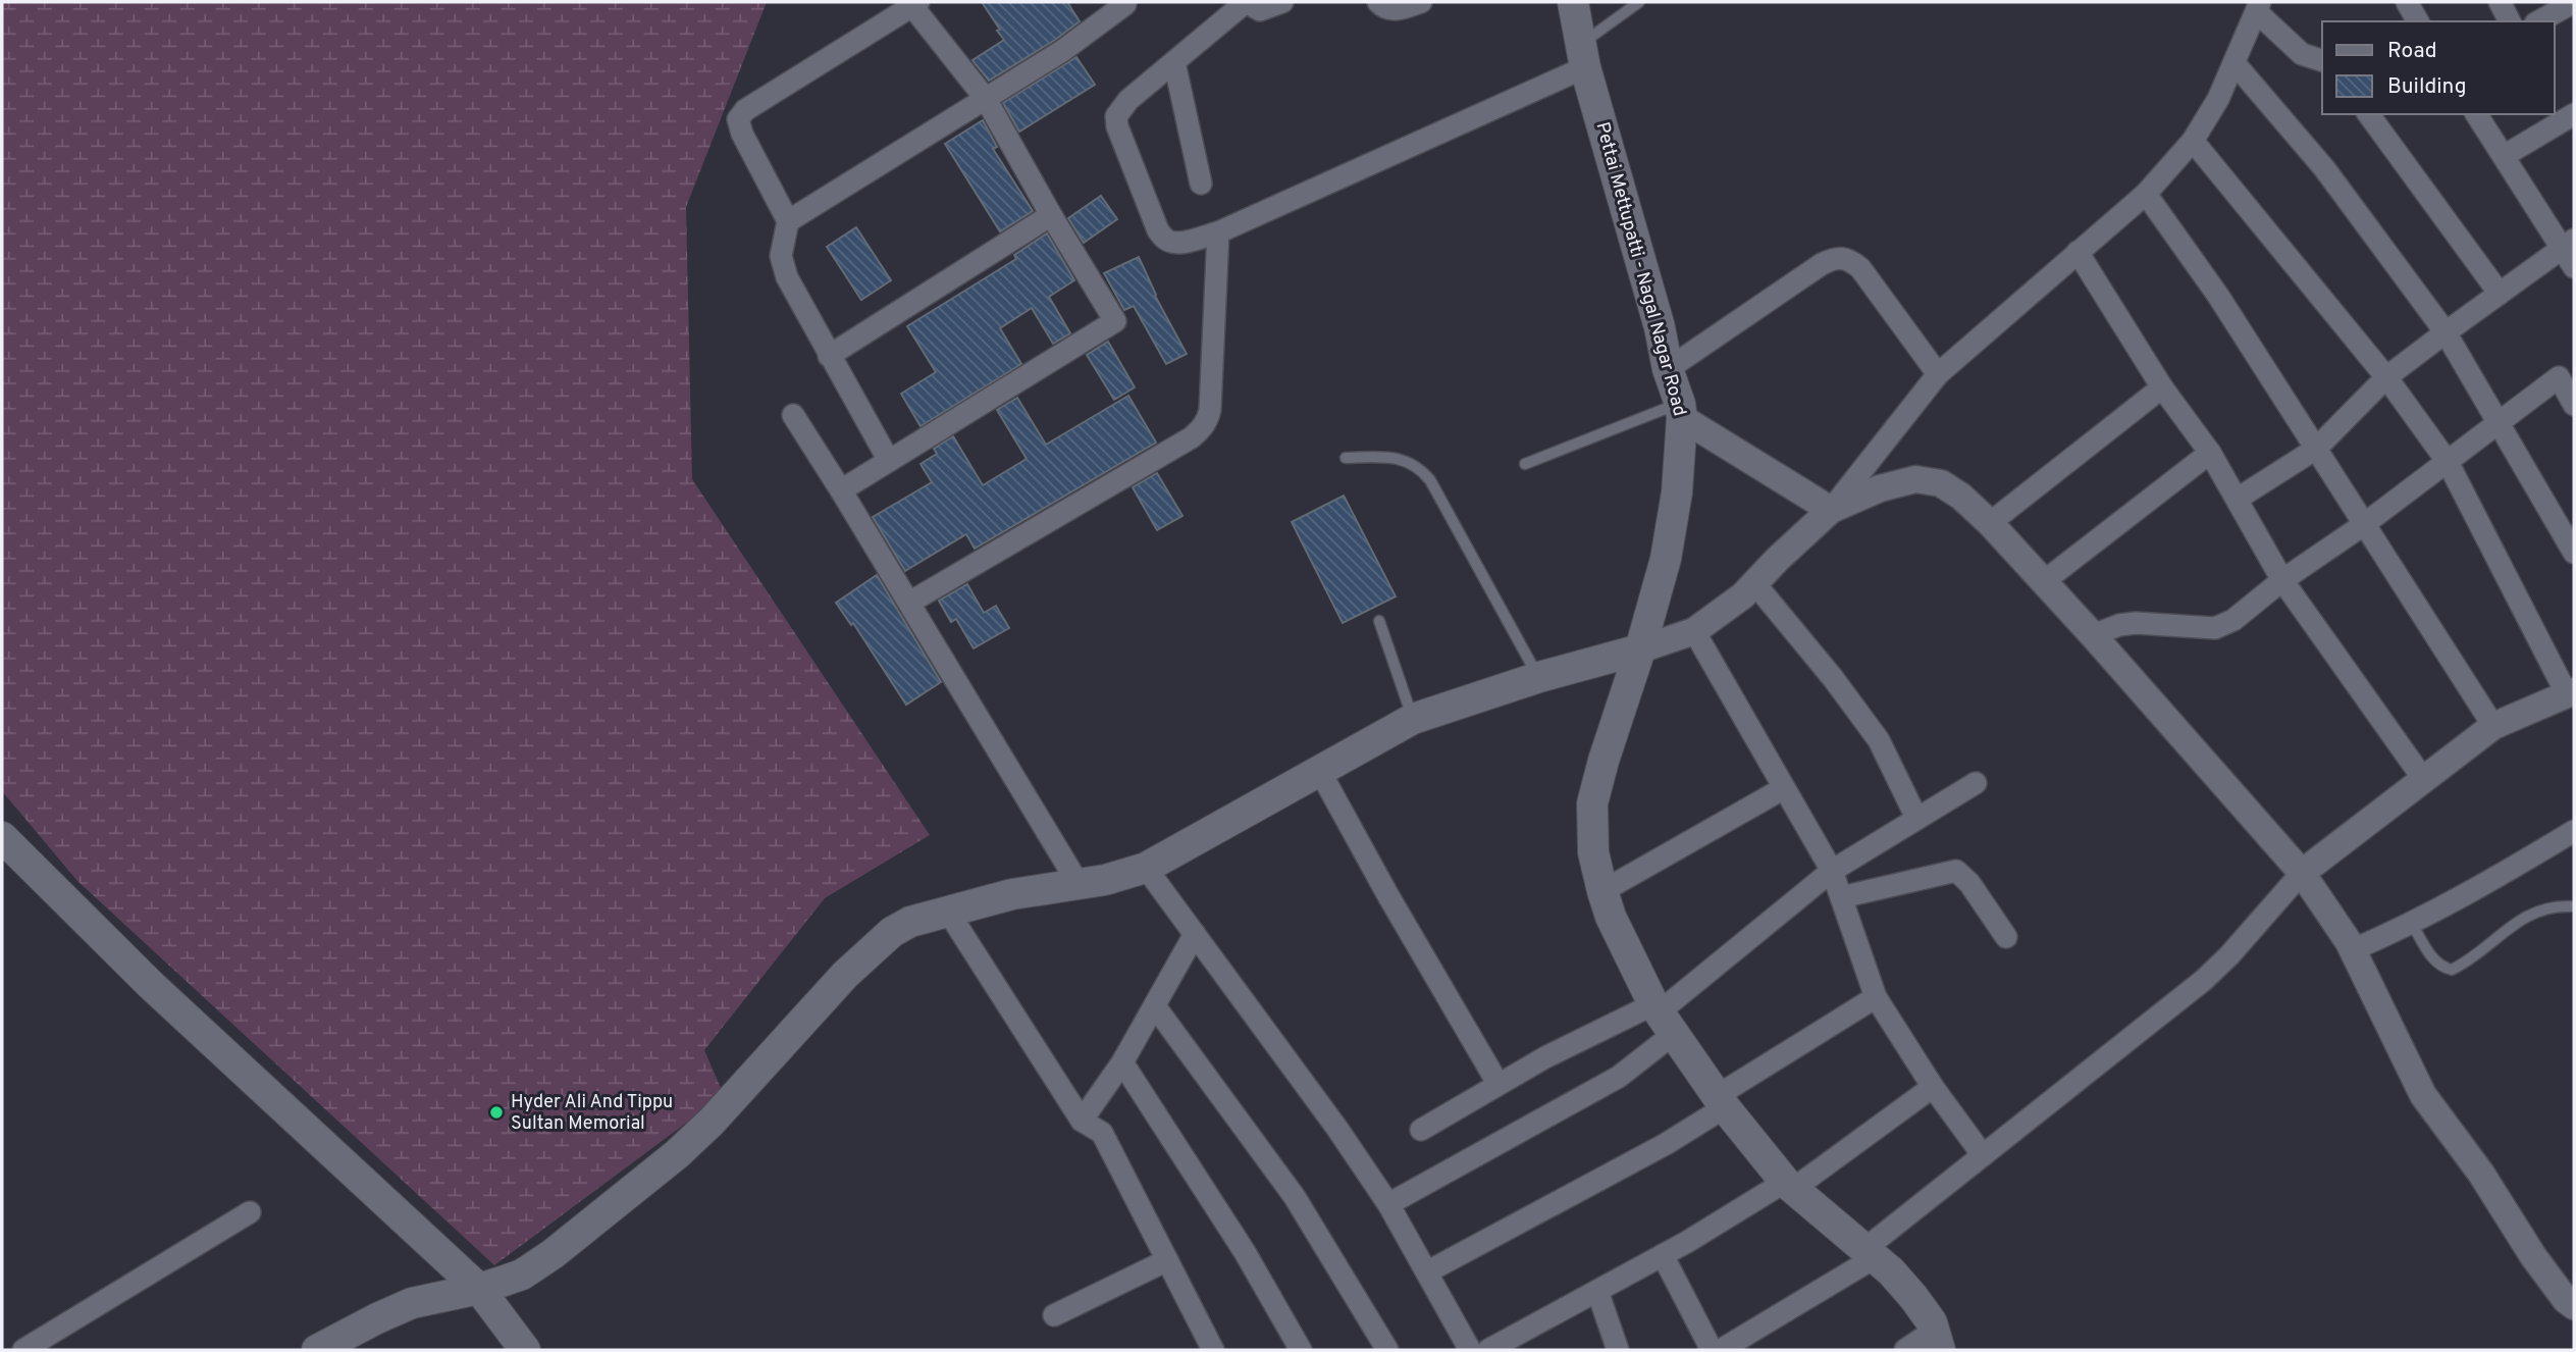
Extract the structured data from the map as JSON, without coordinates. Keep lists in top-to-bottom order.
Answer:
{
  "streets": {
    "main road": ["Pettai Mettupatti - Nagal Nagar Road"]
  },
  "places": ["Hyder Ali And Tippu Sultan Memorial"],
  "legend": ["Road", "Building"]
}
